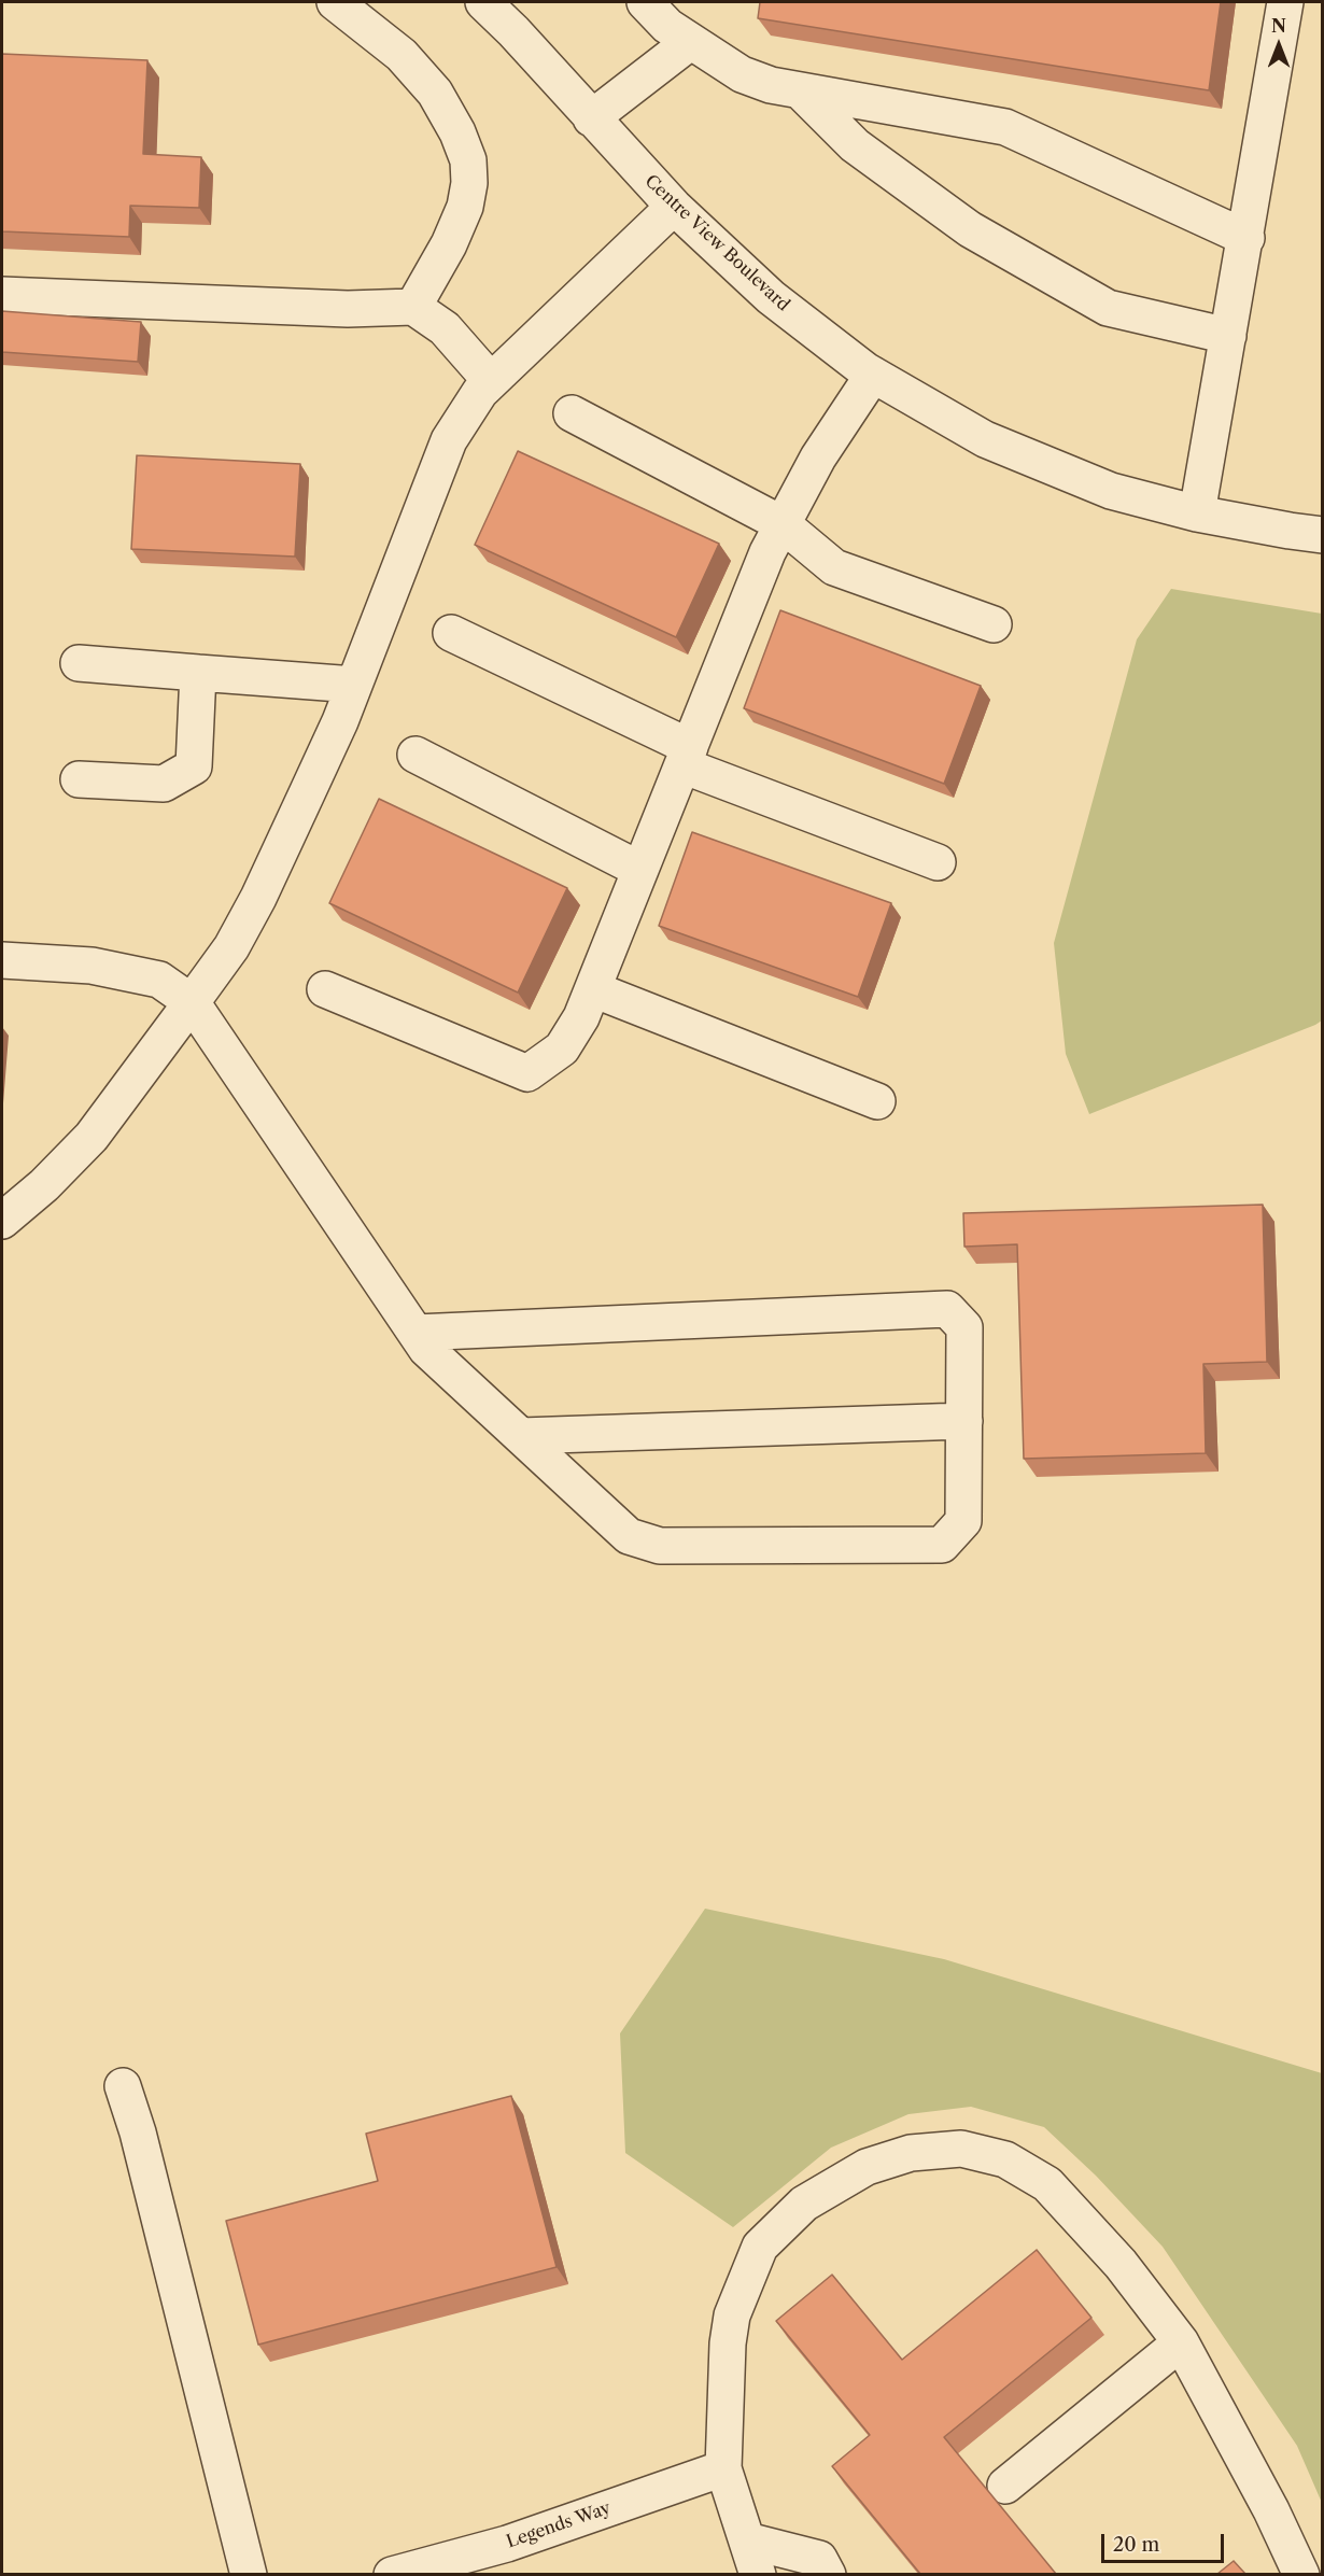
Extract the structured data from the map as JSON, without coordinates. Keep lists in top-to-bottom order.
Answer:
{
  "streets": {
    "street": ["Centre View Boulevard", "Legends Way"]
  },
  "scale_bar": "20 m",
  "north": "top"
}
